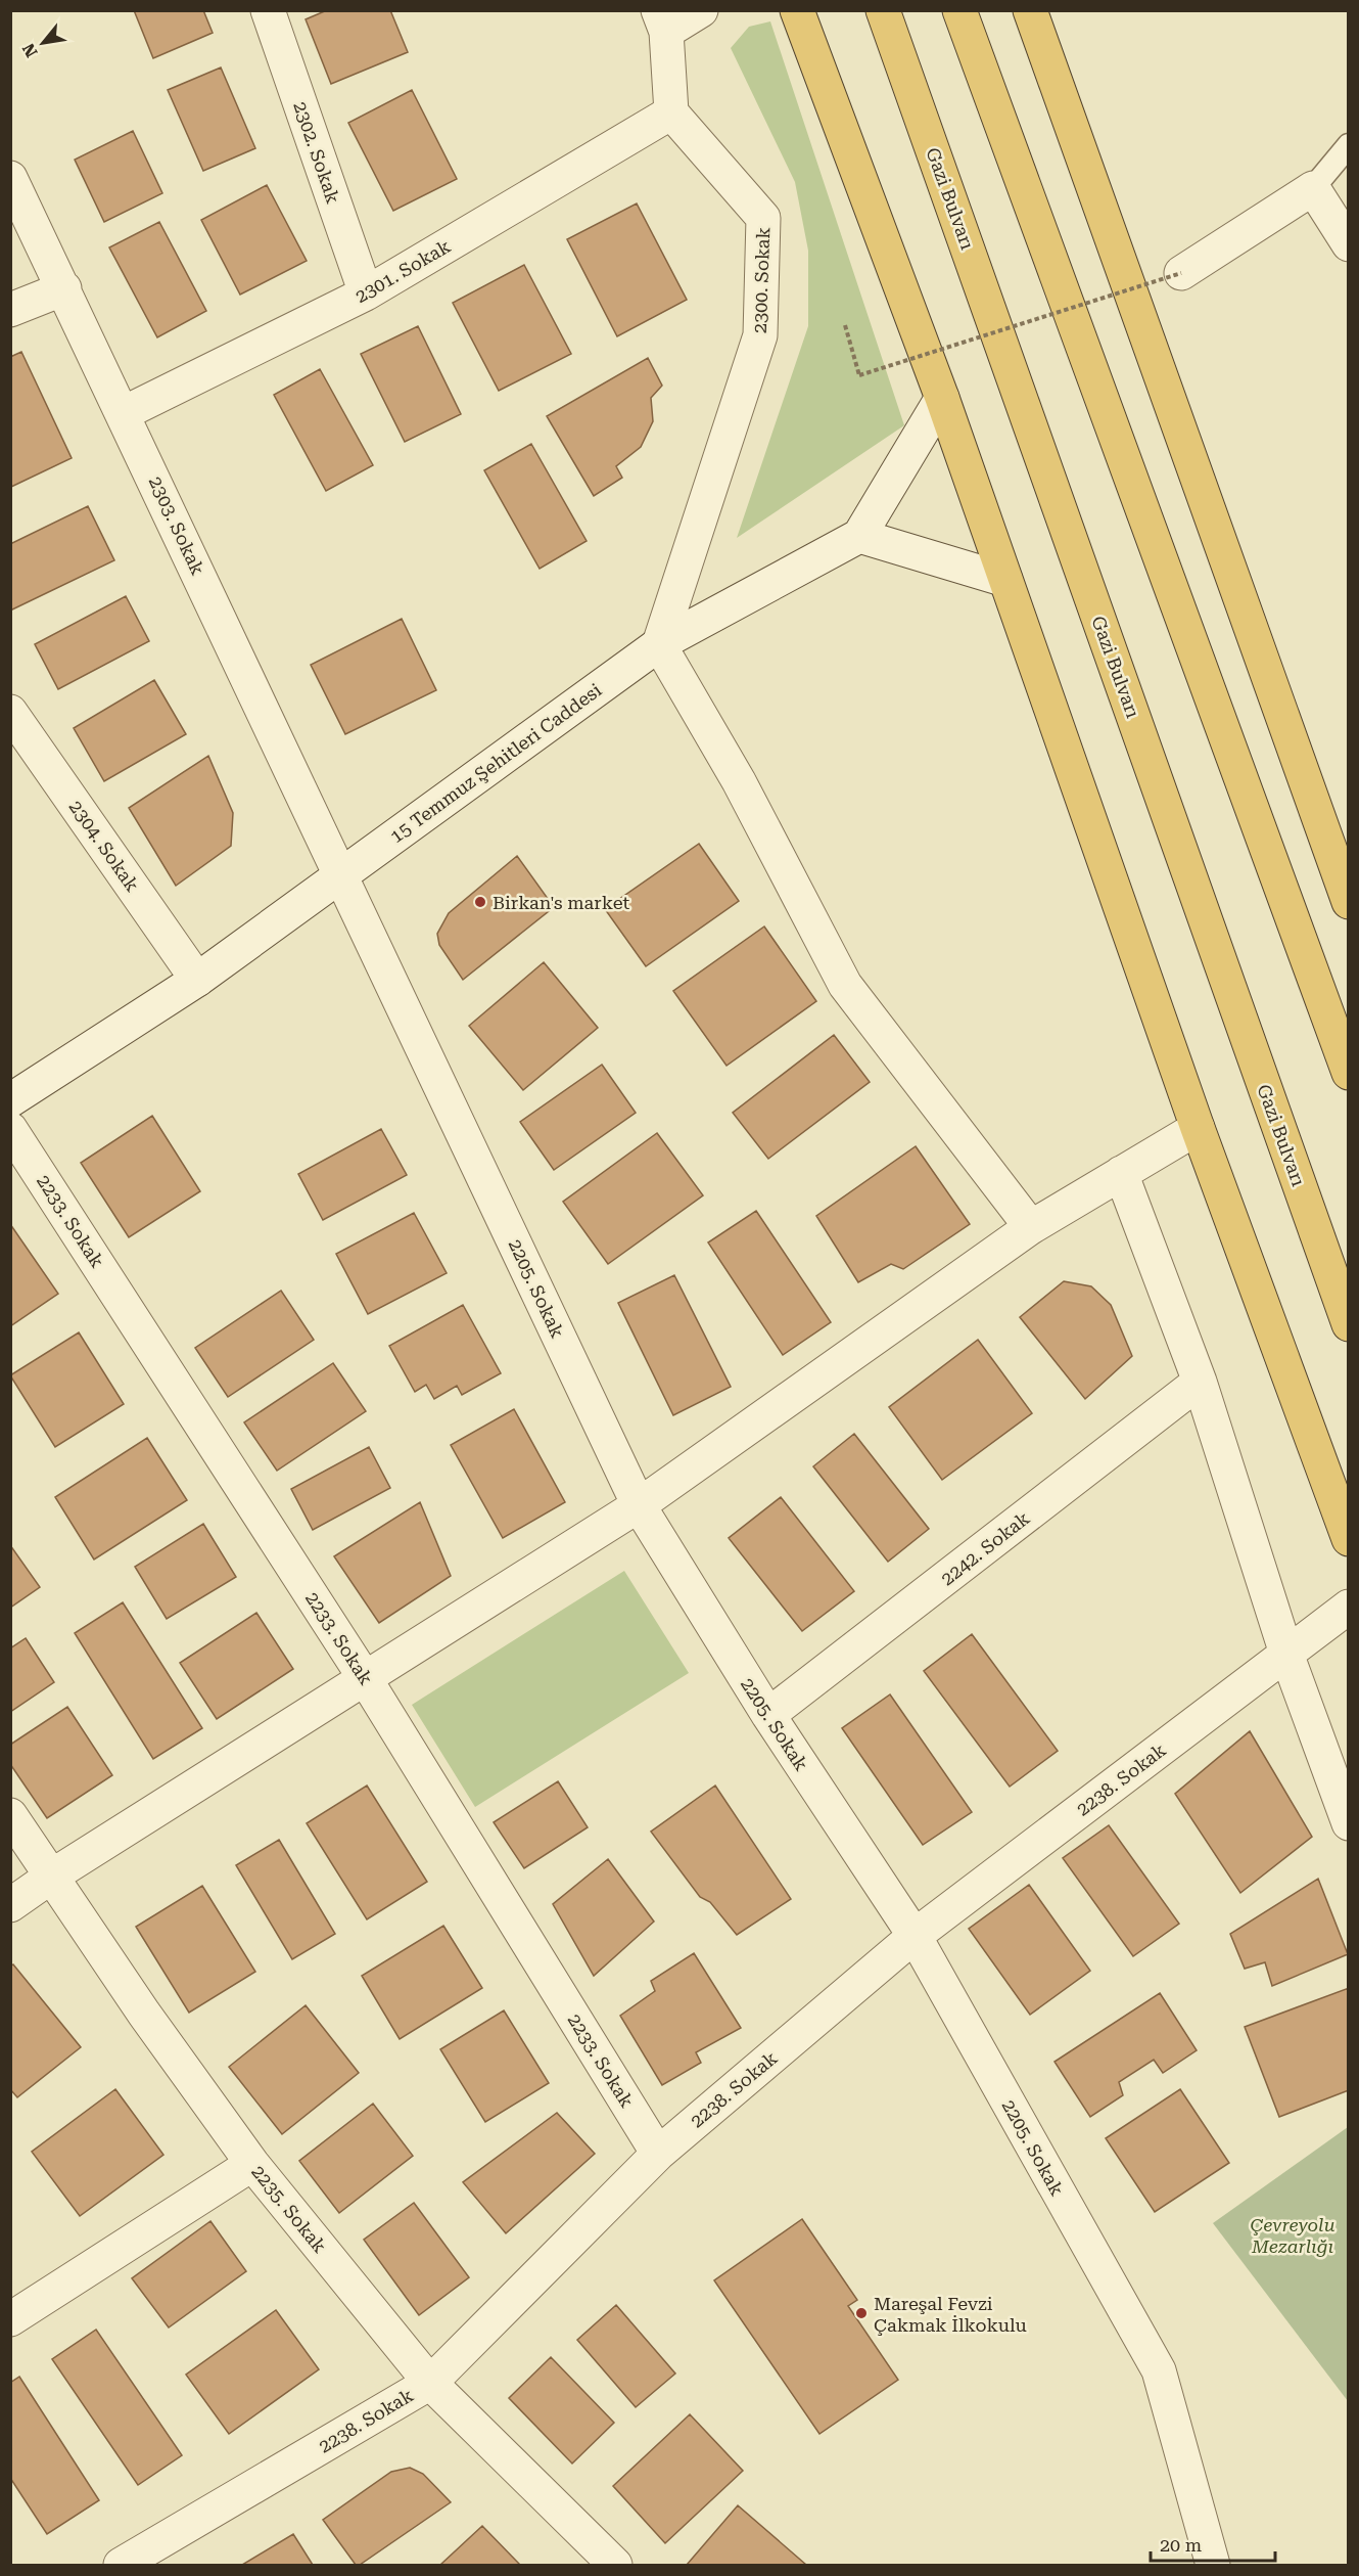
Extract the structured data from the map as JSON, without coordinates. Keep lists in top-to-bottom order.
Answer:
{
  "streets": {
    "highway": ["Gazi Bulvarı"],
    "street": [
      "2302. Sokak",
      "2301. Sokak",
      "2300. Sokak",
      "2303. Sokak",
      "15 Temmuz Şehitleri Caddesi",
      "2304. Sokak",
      "2233. Sokak",
      "2205. Sokak",
      "2242. Sokak",
      "2238. Sokak",
      "2235. Sokak"
    ]
  },
  "crossings": [
    ["2302. Sokak", "2301. Sokak"],
    ["2301. Sokak", "2300. Sokak"],
    ["2301. Sokak", "2303. Sokak"],
    ["2300. Sokak", "15 Temmuz Şehitleri Caddesi"],
    ["2303. Sokak", "15 Temmuz Şehitleri Caddesi"],
    ["2303. Sokak", "2205. Sokak"],
    ["15 Temmuz Şehitleri Caddesi", "2304. Sokak"],
    ["15 Temmuz Şehitleri Caddesi", "2205. Sokak"],
    ["2233. Sokak", "2238. Sokak"],
    ["2205. Sokak", "2242. Sokak"],
    ["2205. Sokak", "2238. Sokak"],
    ["2238. Sokak", "2235. Sokak"]
  ],
  "parks": ["Çevreyolu Mezarlığı"],
  "places": ["Birkan's market", "Mareşal Fevzi Çakmak İlkokulu"],
  "scale_bar": "20 m",
  "north": "bottom left"
}
